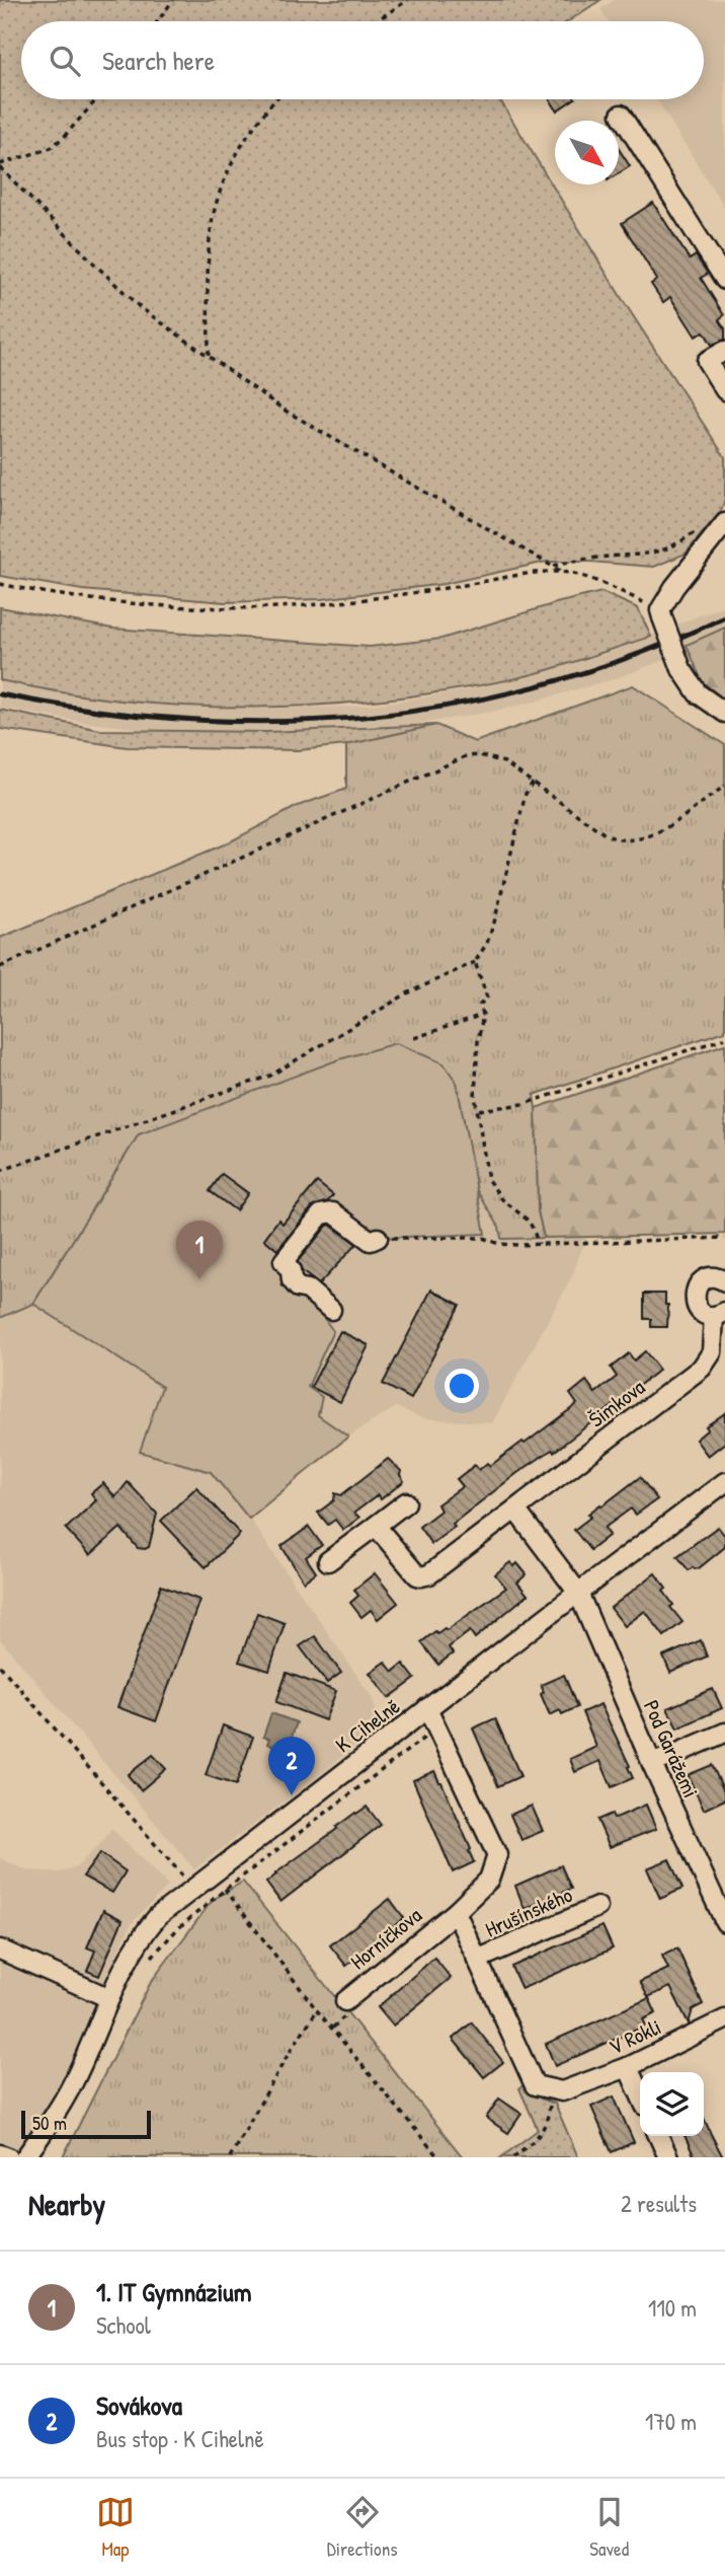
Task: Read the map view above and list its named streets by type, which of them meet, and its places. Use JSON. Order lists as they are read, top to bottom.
{
  "streets": {
    "street": [
      "Šimkova",
      "K Cihelně",
      "Pod Garážemi",
      "Hrušínského",
      "Horníčkova",
      "V Rokli"
    ]
  },
  "crossings": [
    ["K Cihelně", "Pod Garážemi"],
    ["K Cihelně", "Horníčkova"]
  ],
  "scale_bar": "50 m",
  "north": "bottom right",
  "page": {
    "search": "Search here",
    "pins": ["1", "2"],
    "scale": "50 m",
    "heading": ["Nearby", "2 results"],
    "list": [
      {
        "mark": "1",
        "name": "1. IT Gymnázium",
        "note": "School",
        "value": "110 m"
      },
      {
        "mark": "2",
        "name": "Sovákova",
        "note": "Bus stop · K Cihelně",
        "value": "170 m"
      }
    ],
    "nav": ["Map", "Directions", "Saved"]
  }
}
